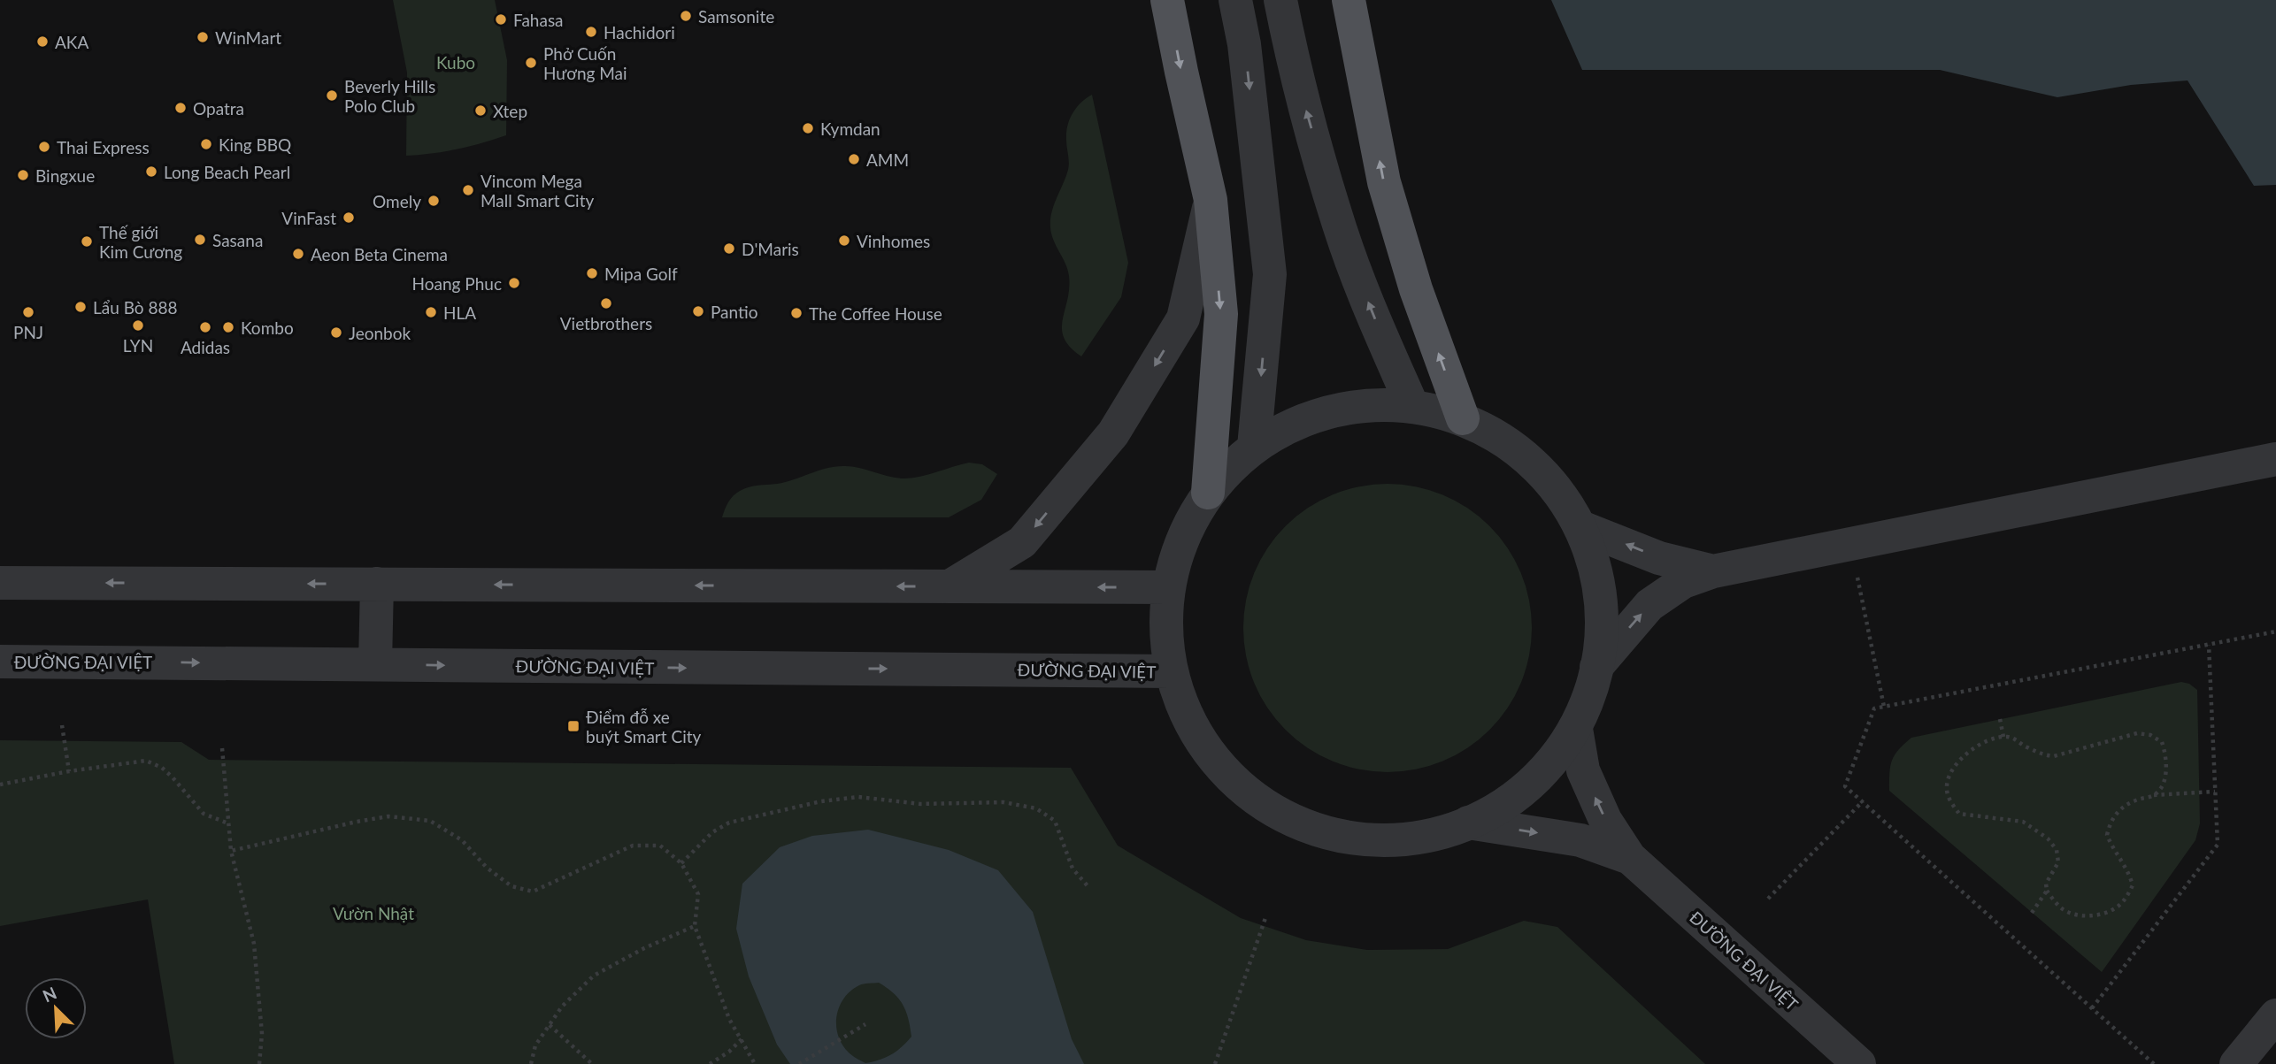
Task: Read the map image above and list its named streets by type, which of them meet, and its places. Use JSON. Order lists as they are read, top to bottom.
{
  "streets": {
    "street": ["ĐƯỜNG ĐẠI VIỆT"]
  },
  "parks": ["Kubo", "Vườn Nhật"],
  "places": {
    "other": [
      "Samsonite",
      "Fahasa",
      "Hachidori",
      "WinMart",
      "AKA",
      "Phở Cuốn Hương Mai",
      "Beverly Hills Polo Club",
      "Opatra",
      "Xtep",
      "Kymdan",
      "King BBQ",
      "Thai Express",
      "AMM",
      "Long Beach Pearl",
      "Bingxue",
      "Vincom Mega Mall Smart City",
      "Omely",
      "VinFast",
      "Sasana",
      "Vinhomes",
      "Thế giới Kim Cương",
      "D'Maris",
      "Aeon Beta Cinema",
      "Mipa Golf",
      "Hoang Phuc",
      "Vietbrothers",
      "Lẩu Bò 888",
      "Pantio",
      "PNJ",
      "HLA",
      "The Coffee House",
      "LYN",
      "Adidas",
      "Kombo",
      "Jeonbok"
    ],
    "transit": ["Điểm đỗ xe buýt Smart City"]
  },
  "north": "top left"
}
